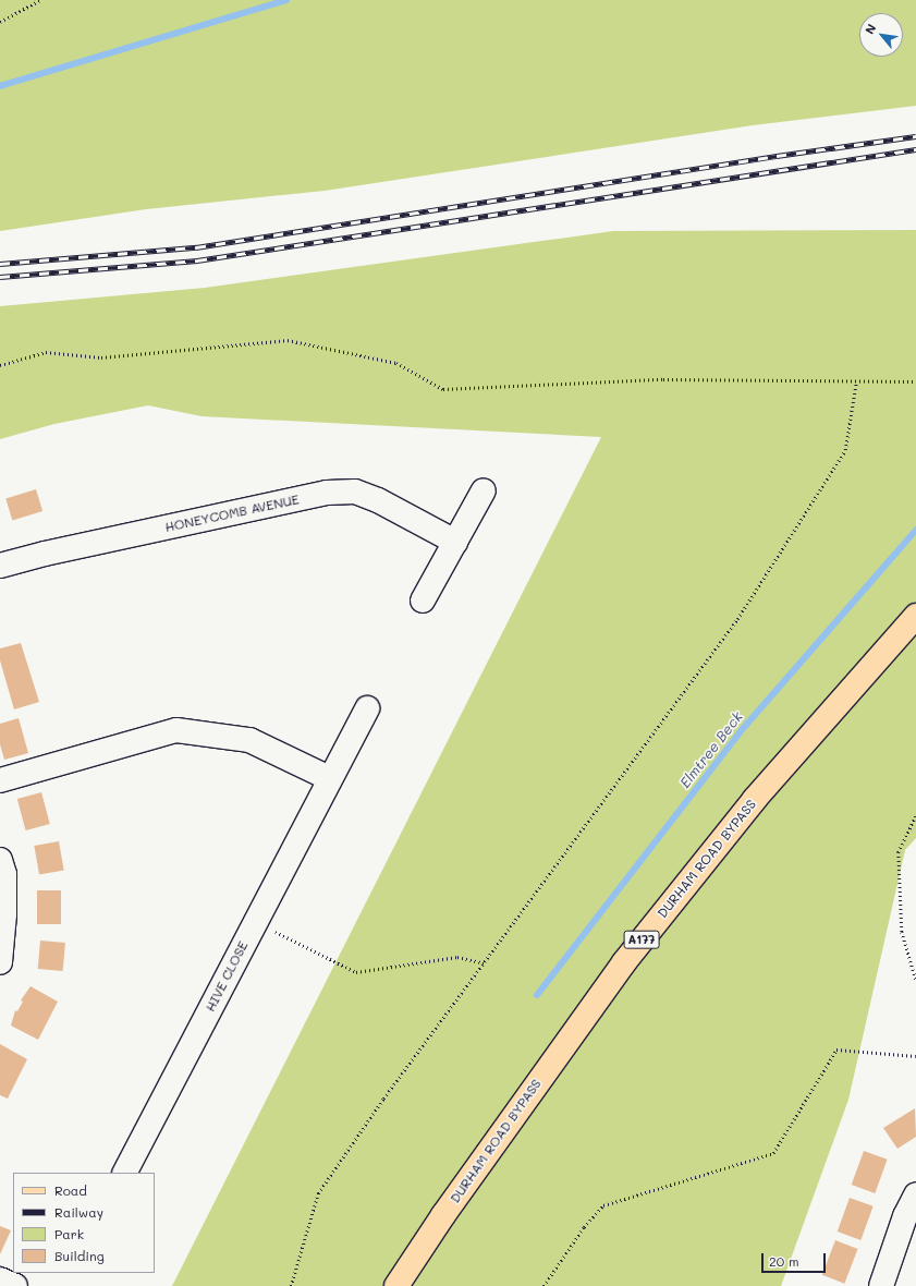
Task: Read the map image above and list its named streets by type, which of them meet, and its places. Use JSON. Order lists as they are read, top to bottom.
{
  "streets": {
    "main road": ["DURHAM ROAD BYPASS", "A177"],
    "street": ["HONEYCOMB AVENUE", "HIVE CLOSE"]
  },
  "water": ["Elmtree Beck"],
  "legend": [
    "Road",
    "Railway",
    "Park",
    "Building"
  ],
  "scale_bar": "20 m",
  "north": "top left"
}
